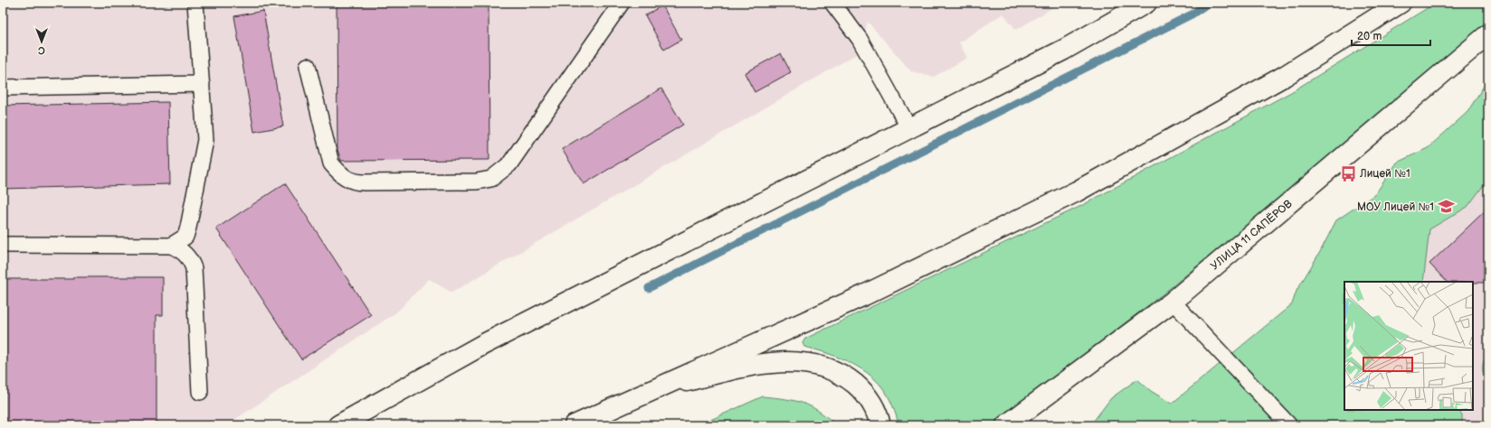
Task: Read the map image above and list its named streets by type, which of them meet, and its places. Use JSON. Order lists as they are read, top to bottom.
{
  "streets": {
    "street": ["УЛИЦА 11 САПЁРОВ"]
  },
  "places": {
    "bus stop": ["Лицей №1"],
    "school or university": ["МОУ Лицей №1"]
  },
  "scale_bar": "20 m",
  "north": "bottom"
}
